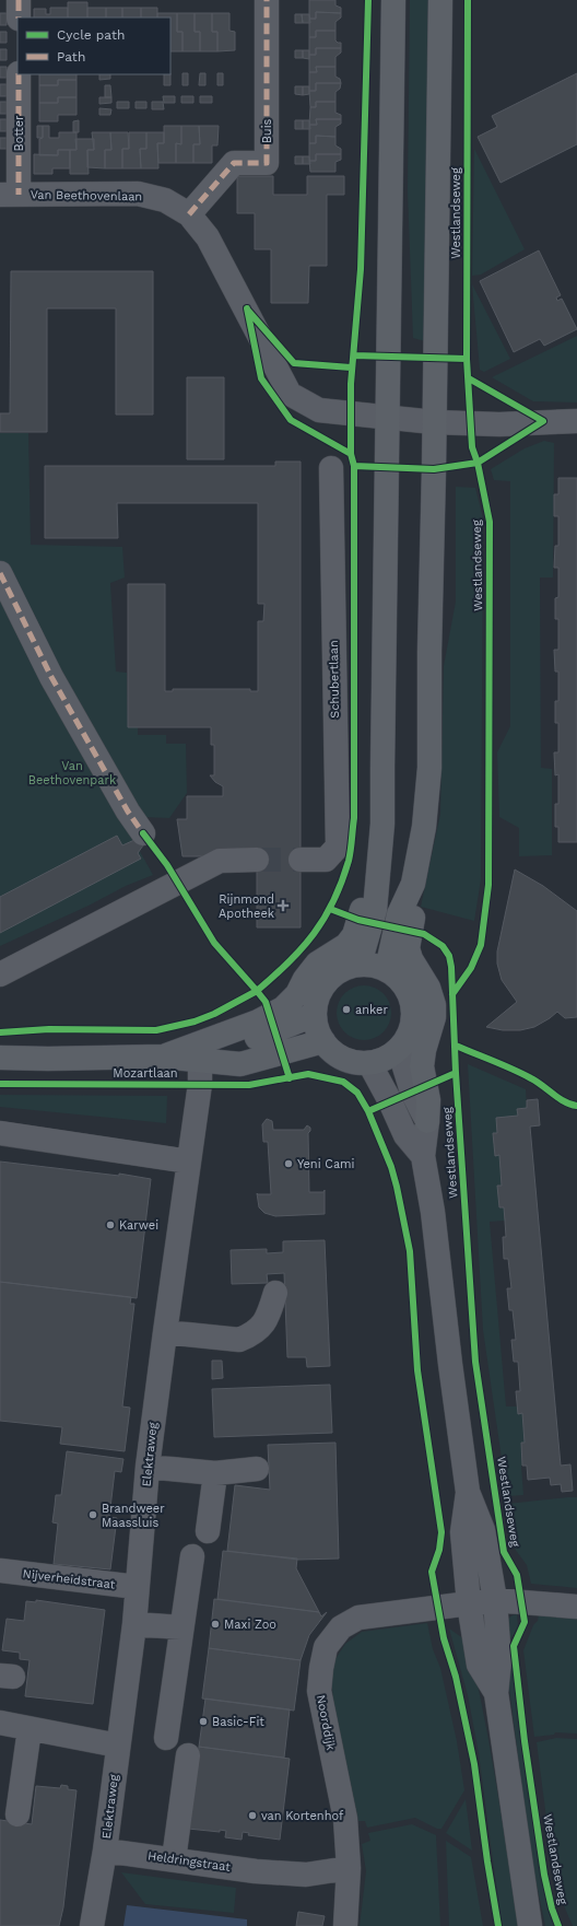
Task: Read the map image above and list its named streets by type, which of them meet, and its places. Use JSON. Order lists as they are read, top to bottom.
{
  "streets": {
    "main road": ["Westlandseweg", "Mozartlaan"],
    "street": [
      "Buis",
      "Botter",
      "Van Beethovenlaan",
      "Schubertlaan",
      "Elektraweg",
      "Nijverheidstraat",
      "Noorddijk",
      "Heldringstraat"
    ]
  },
  "crossings": [
    ["Buis", "Van Beethovenlaan"],
    ["Botter", "Van Beethovenlaan"],
    ["Van Beethovenlaan", "Westlandseweg"],
    ["Westlandseweg", "Mozartlaan"],
    ["Westlandseweg", "Noorddijk"],
    ["Mozartlaan", "Elektraweg"],
    ["Elektraweg", "Nijverheidstraat"],
    ["Elektraweg", "Heldringstraat"],
    ["Noorddijk", "Heldringstraat"]
  ],
  "parks": ["Van Beethovenpark"],
  "places": {
    "health": ["Rijnmond Apotheek"],
    "other": [
      "anker",
      "Yeni Cami",
      "Karwei",
      "Brandweer Maassluis",
      "Maxi Zoo",
      "Basic-Fit",
      "van Kortenhof"
    ]
  },
  "legend": ["Cycle path", "Path"]
}
